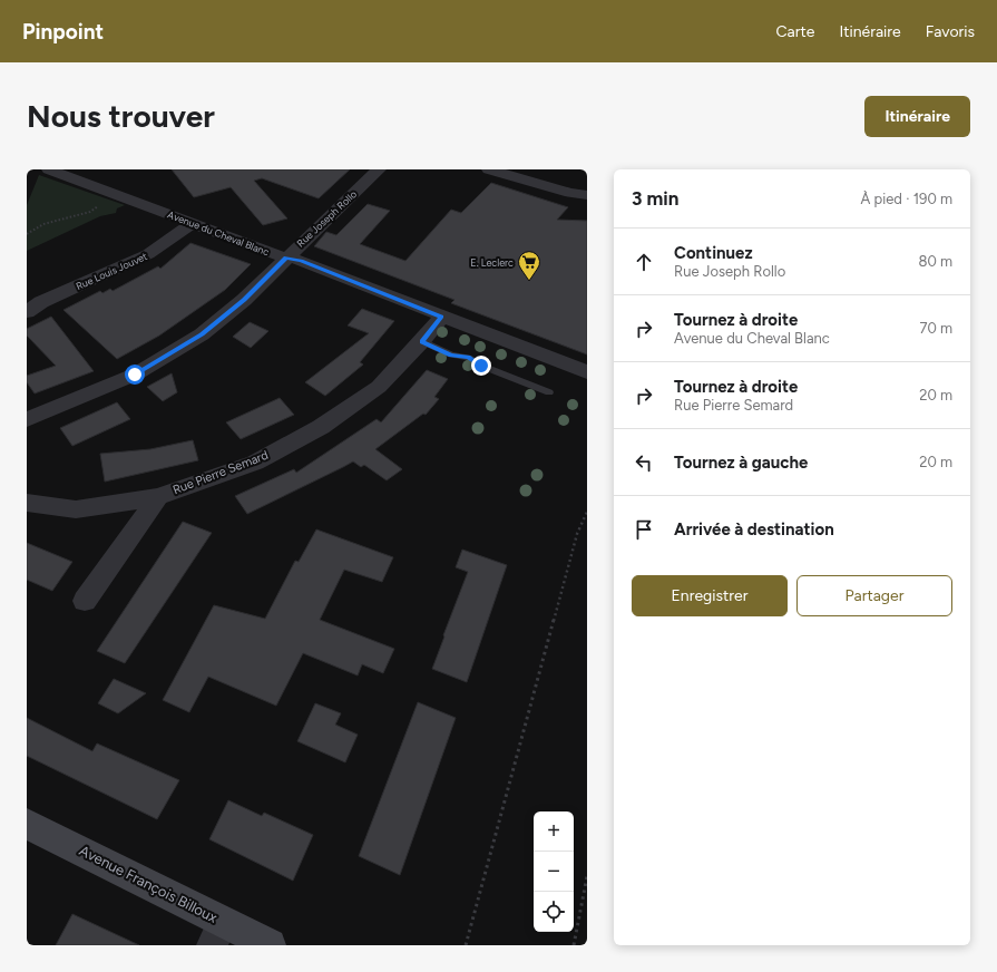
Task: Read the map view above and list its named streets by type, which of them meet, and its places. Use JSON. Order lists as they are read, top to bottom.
{
  "streets": {
    "main road": ["Avenue François Billoux"],
    "street": [
      "Rue Joseph Rollo",
      "Avenue du Cheval Blanc",
      "Rue Louis Jouvet",
      "Rue Pierre Semard"
    ]
  },
  "crossings": [
    ["Rue Joseph Rollo", "Avenue du Cheval Blanc"],
    ["Avenue du Cheval Blanc", "Rue Louis Jouvet"],
    ["Avenue du Cheval Blanc", "Rue Pierre Semard"]
  ],
  "places": {
    "supermarket": ["E. Leclerc"]
  },
  "page": {
    "header": "Pinpoint",
    "nav": ["Carte", "Itinéraire", "Favoris"],
    "buttons": [
      "Itinéraire",
      ["Enregistrer", "Partager"]
    ],
    "title": "Nous trouver",
    "heading": ["3 min", "À pied · 190 m"],
    "list": [
      ["Continuez", "Rue Joseph Rollo", "80 m"],
      ["Tournez à droite", "Avenue du Cheval Blanc", "70 m"],
      ["Tournez à droite", "Rue Pierre Semard", "20 m"],
      ["Tournez à gauche", "20 m"],
      "Arrivée à destination"
    ],
    "map_buttons": ["+", "−"]
  }
}
